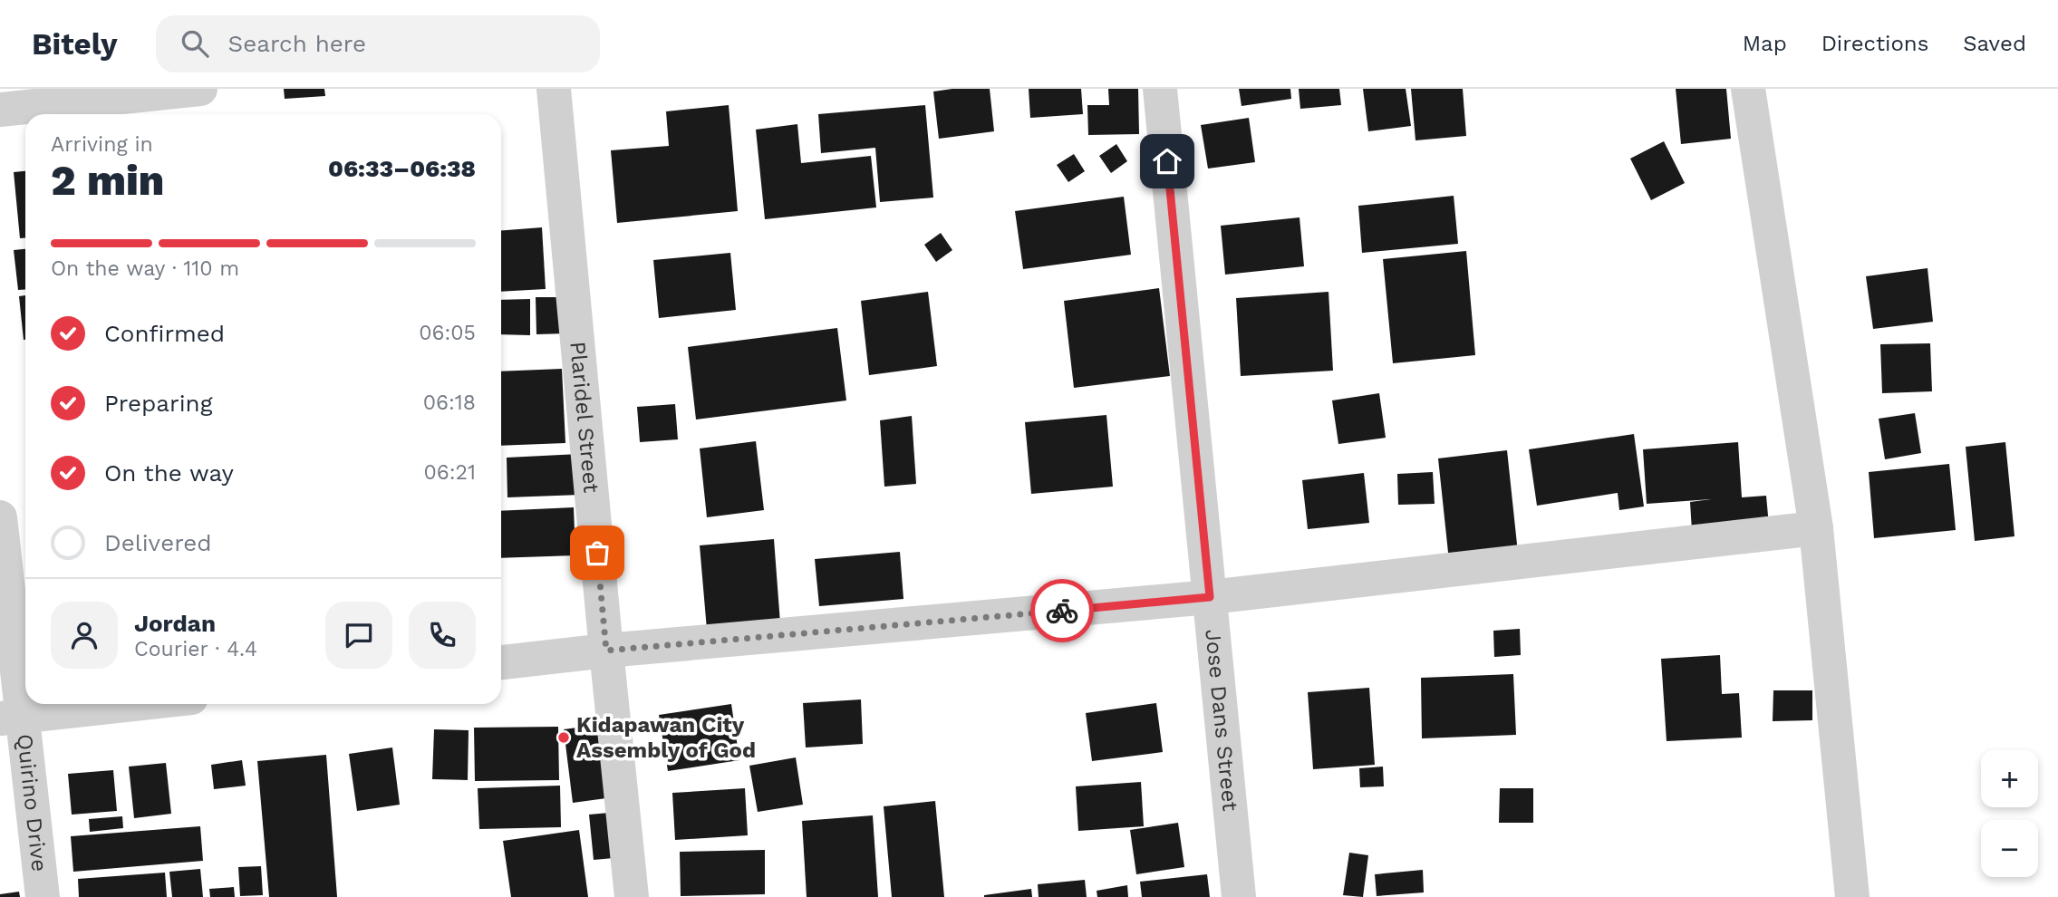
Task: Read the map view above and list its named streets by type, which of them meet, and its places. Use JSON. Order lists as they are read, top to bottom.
{
  "streets": {
    "street": ["Plaridel Street", "Jose Dans Street", "Quirino Drive"]
  },
  "places": ["Kidapawan City Assembly of God"],
  "page": {
    "header": "Bitely",
    "search": "Search here",
    "nav": ["Map", "Directions", "Saved"],
    "heading": ["2 min", "Arriving in", "06:33–06:38"],
    "panel": ["Jordan", "Courier · 4.4"],
    "bar": "On the way · 110 m",
    "list": [
      ["Confirmed", "06:05"],
      ["Preparing", "06:18"],
      ["On the way", "06:21"],
      "Delivered"
    ],
    "map_buttons": ["+", "−"]
  }
}
